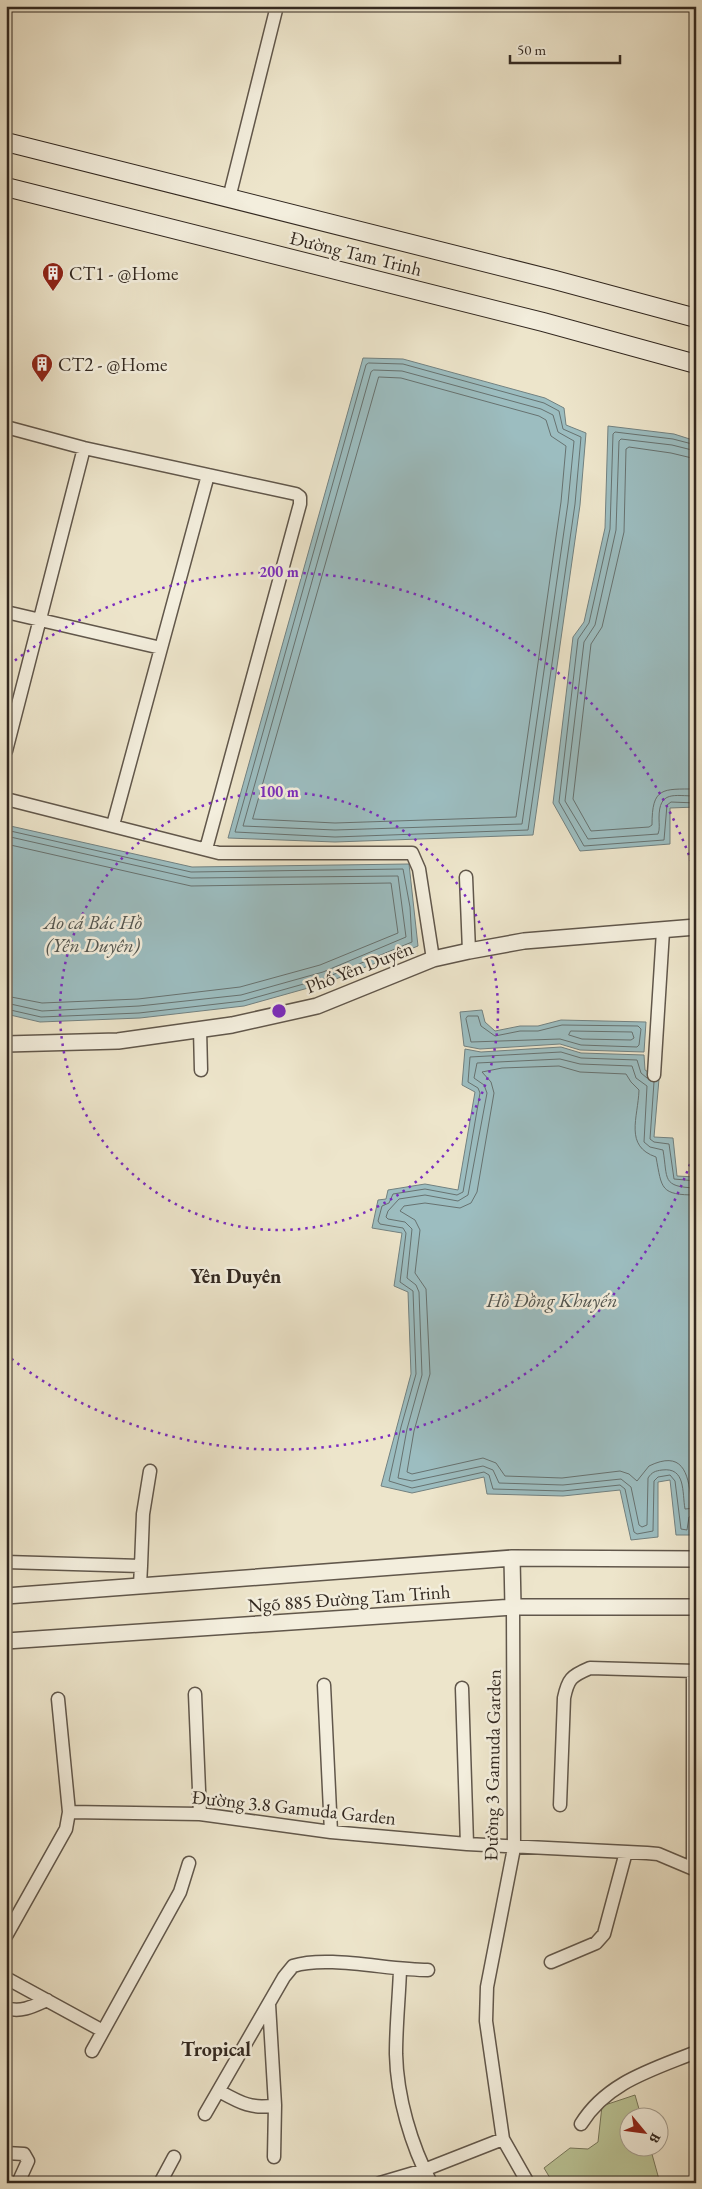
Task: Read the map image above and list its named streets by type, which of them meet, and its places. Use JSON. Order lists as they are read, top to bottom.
{
  "streets": {
    "main road": ["Đường Tam Trinh"],
    "street": [
      "Phố Yên Duyên",
      "Ngõ 885 Đường Tam Trinh",
      "Đường 3 Gamuda Garden",
      "Đường 3.8 Gamuda Garden"
    ]
  },
  "crossings": [
    ["Ngõ 885 Đường Tam Trinh", "Đường 3 Gamuda Garden"],
    ["Đường 3 Gamuda Garden", "Đường 3.8 Gamuda Garden"]
  ],
  "districts": ["Yên Duyên", "Tropical"],
  "water": ["Ao cá Bác Hồ (Yên Duyên)", "Hồ Đồng Khuyến"],
  "places": {
    "building": ["CT1 - @Home", "CT2 - @Home"]
  },
  "scale_bar": "50 m",
  "north": "bottom right",
  "rings": ["200 m", "100 m"]
}
